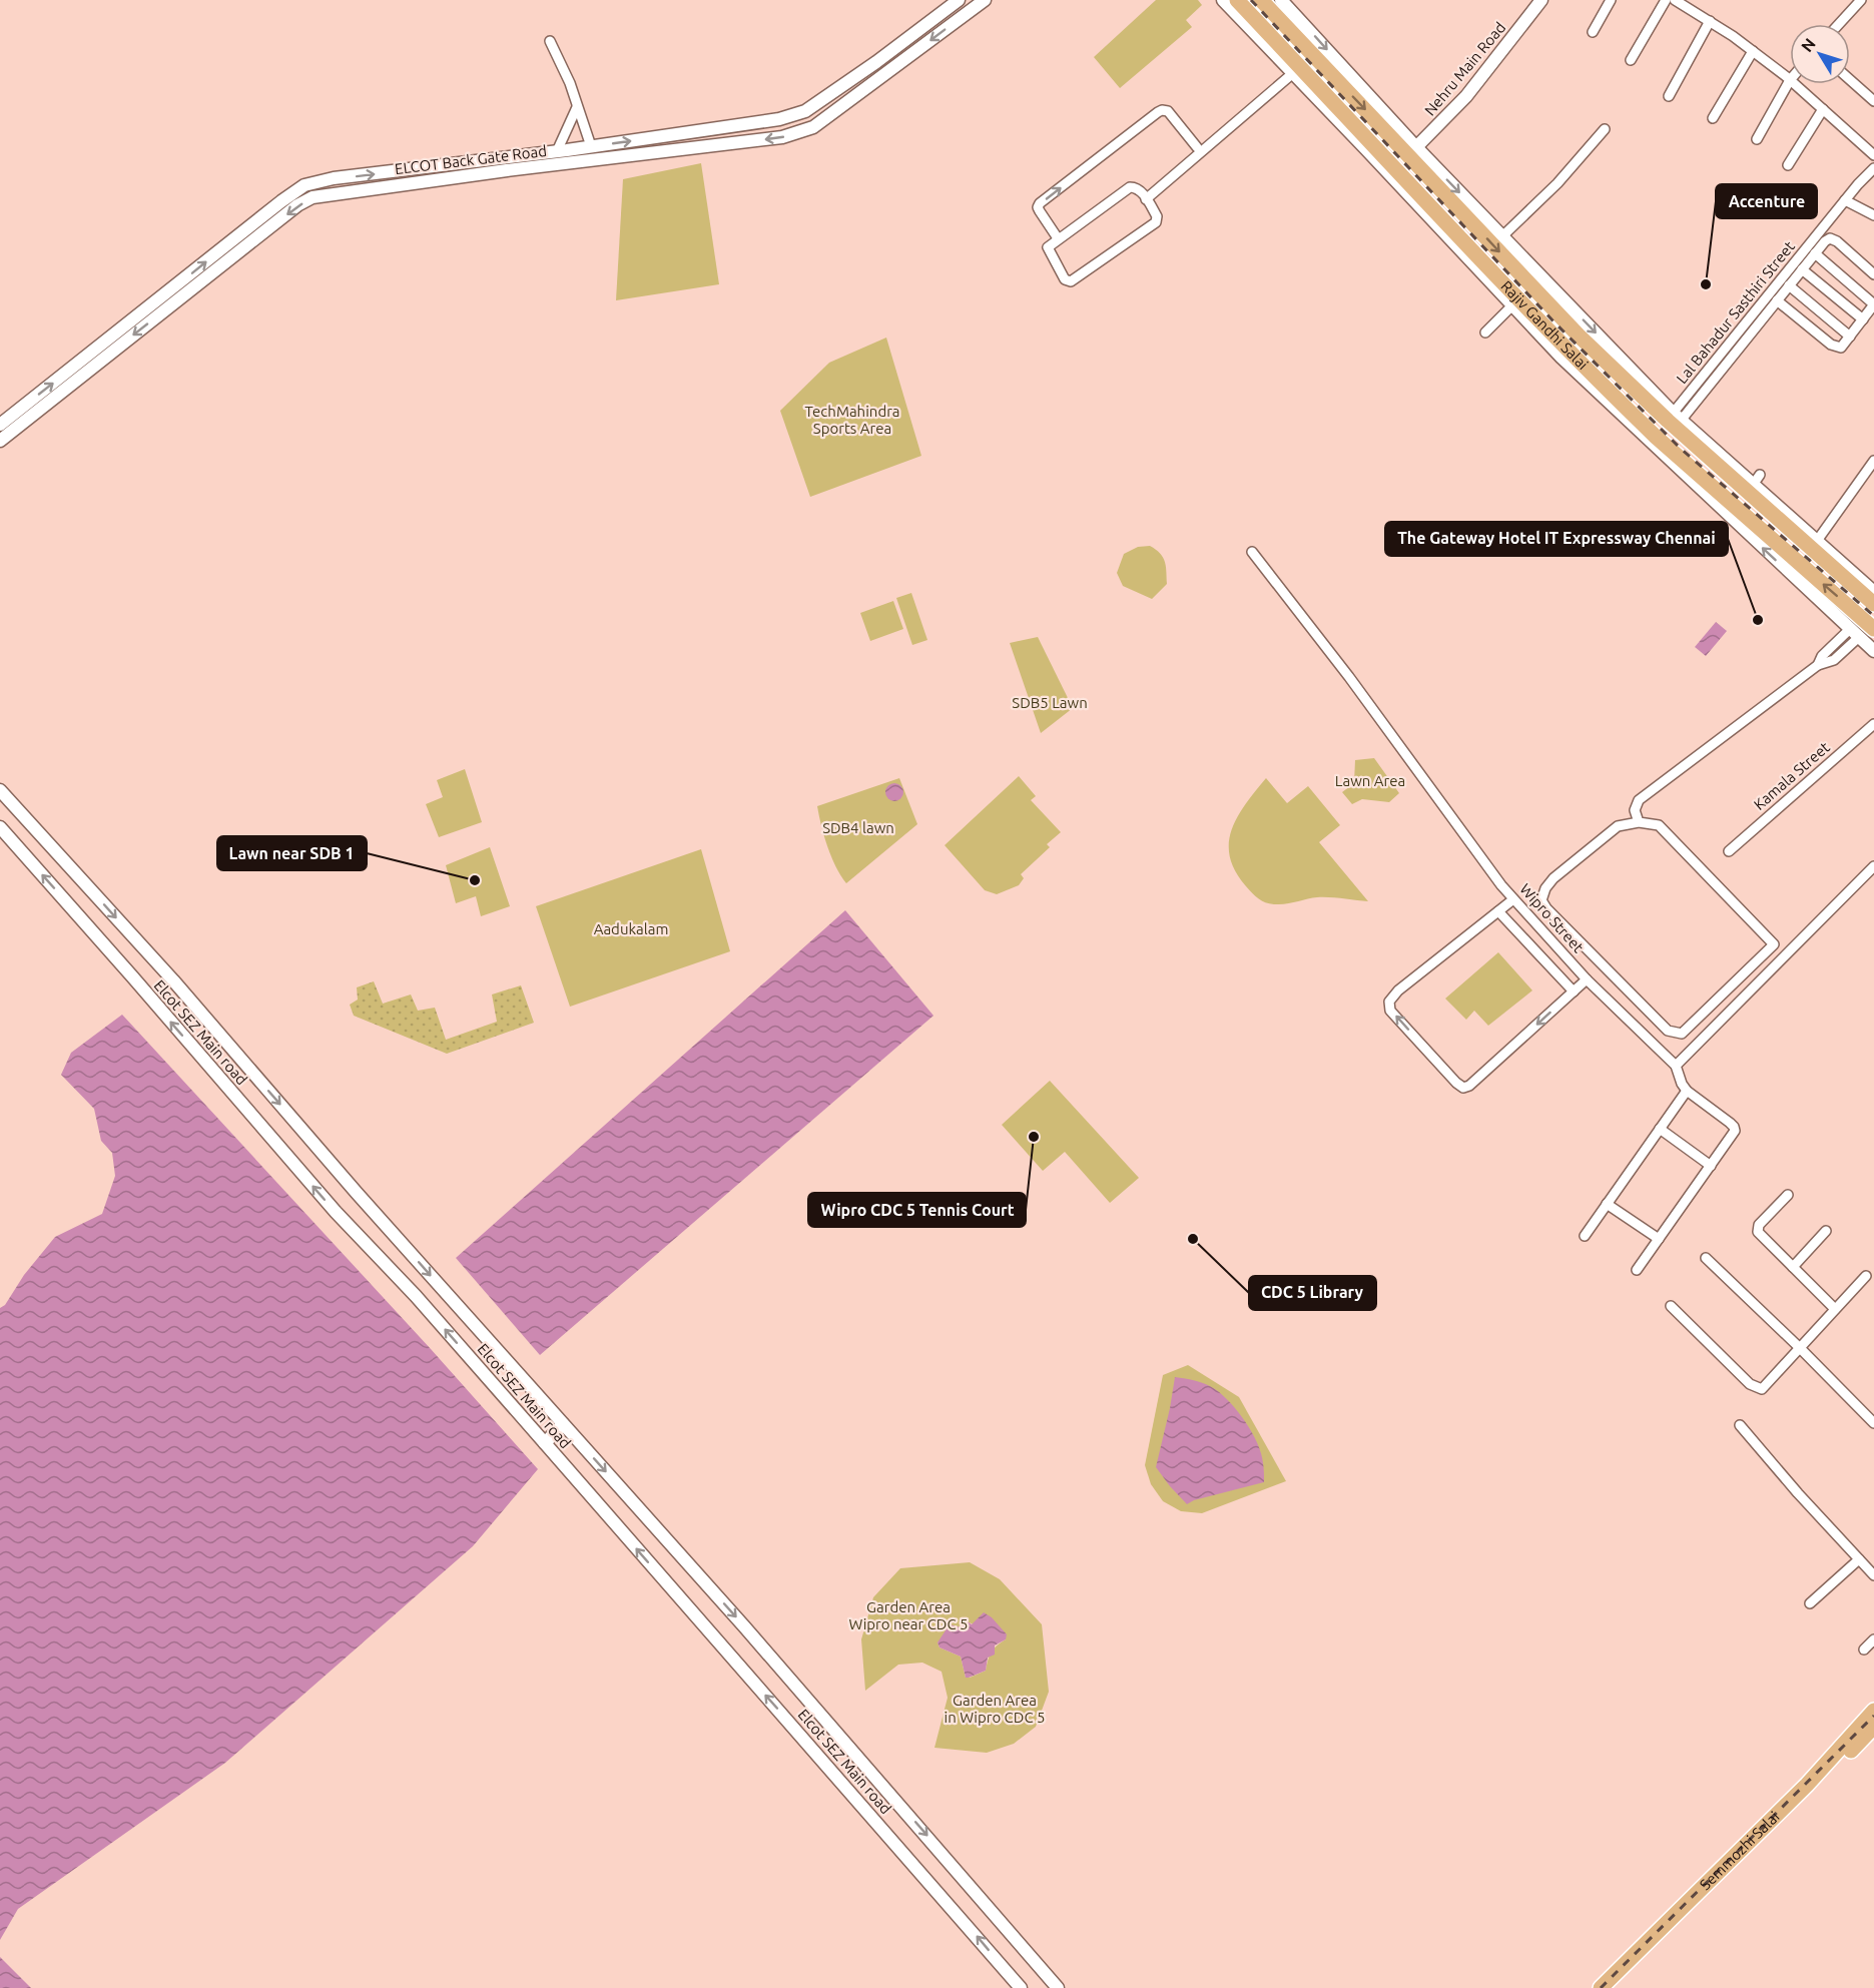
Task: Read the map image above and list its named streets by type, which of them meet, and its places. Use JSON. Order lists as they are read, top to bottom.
{
  "streets": {
    "main road": ["Rajiv Gandhi Salai", "Semmozhi Salai"],
    "street": [
      "Nehru Main Road",
      "ELCOT Back Gate Road",
      "Lal Bahadur Sasthiri Street",
      "Kamala Street",
      "Wipro Street",
      "Elcot SEZ Main road"
    ]
  },
  "crossings": [
    ["Nehru Main Road", "Rajiv Gandhi Salai"],
    ["Lal Bahadur Sasthiri Street", "Rajiv Gandhi Salai"]
  ],
  "parks": [
    "TechMahindra Sports Area",
    "SDB5 Lawn",
    "Lawn Area",
    "SDB4 lawn",
    "Aadukalam",
    "Garden Area Wipro near CDC 5",
    "Garden Area in Wipro CDC 5"
  ],
  "places": [
    "Accenture",
    "The Gateway Hotel IT Expressway Chennai",
    "Lawn near SDB 1",
    "Wipro CDC 5 Tennis Court",
    "CDC 5 Library"
  ],
  "north": "top left"
}
